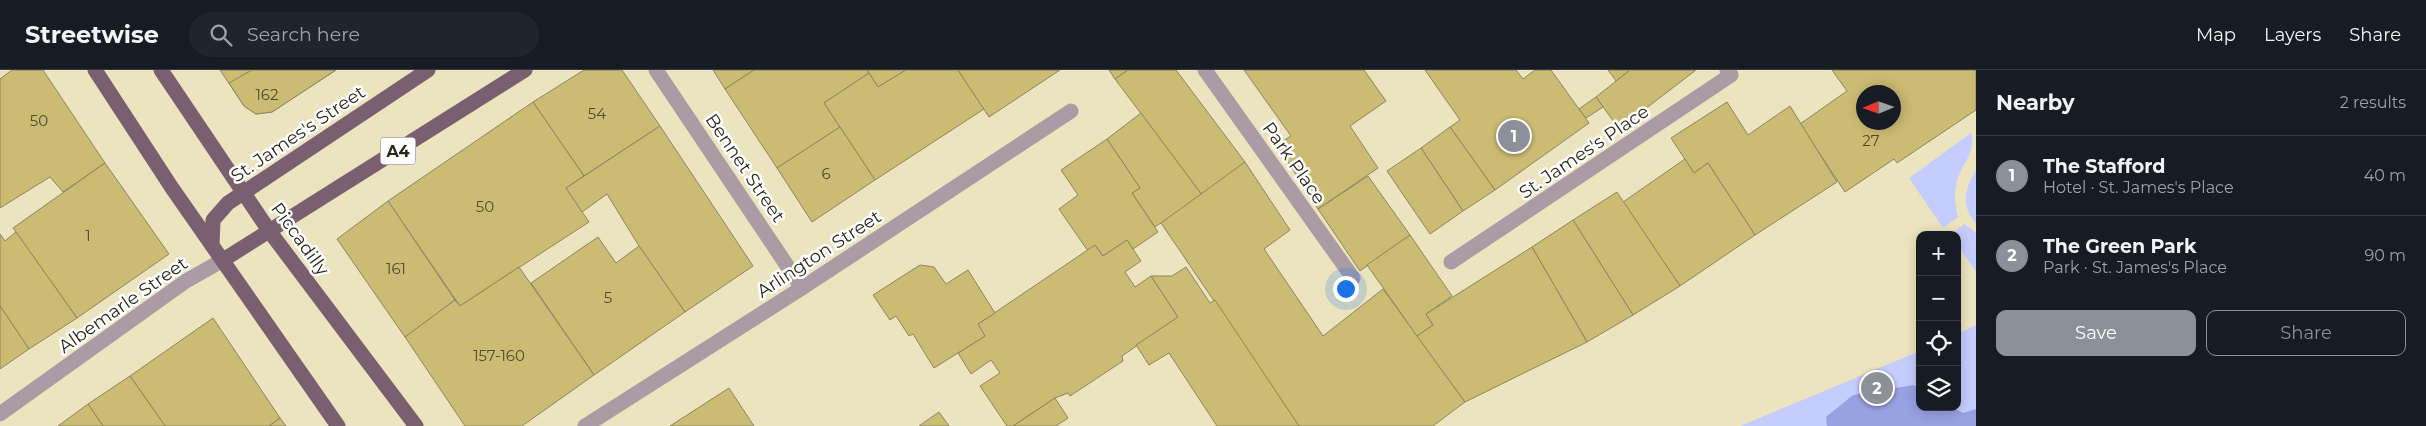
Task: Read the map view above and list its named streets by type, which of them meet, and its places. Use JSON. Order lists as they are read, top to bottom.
{
  "streets": {
    "main road": [
      "St. James's Street",
      "A4",
      "Piccadilly",
      "Albemarle Street"
    ],
    "street": [
      "St. James's Place",
      "Park Place",
      "Bennet Street",
      "Arlington Street"
    ]
  },
  "crossings": [
    ["St. James's Street", "Piccadilly"],
    ["A4", "Piccadilly"],
    ["A4", "Albemarle Street"],
    ["Bennet Street", "Arlington Street"],
    ["Piccadilly", "Albemarle Street"]
  ],
  "house_numbers": [
    "162",
    "54",
    "50",
    "27",
    "6",
    "50",
    "1",
    "161",
    "5",
    "157-160"
  ],
  "north": "left",
  "page": {
    "header": "Streetwise",
    "search": "Search here",
    "nav": ["Map", "Layers", "Share"],
    "heading": ["Nearby", "2 results"],
    "pins": ["1", "2"],
    "list": [
      {
        "mark": "1",
        "name": "The Stafford",
        "note": "Hotel · St. James's Place",
        "value": "40 m"
      },
      {
        "mark": "2",
        "name": "The Green Park",
        "note": "Park · St. James's Place",
        "value": "90 m"
      }
    ],
    "map_buttons": ["+", "−"],
    "buttons": ["Save", "Share"]
  }
}
